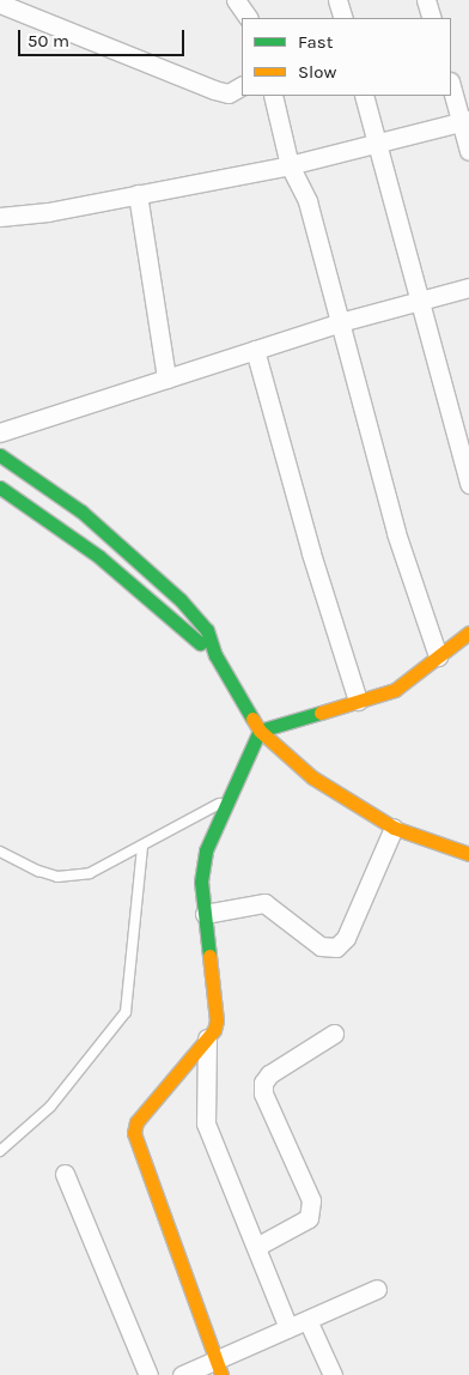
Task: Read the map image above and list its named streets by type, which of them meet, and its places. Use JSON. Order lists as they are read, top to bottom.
{
  "legend": ["Fast", "Slow"],
  "scale_bar": "50 m"
}
